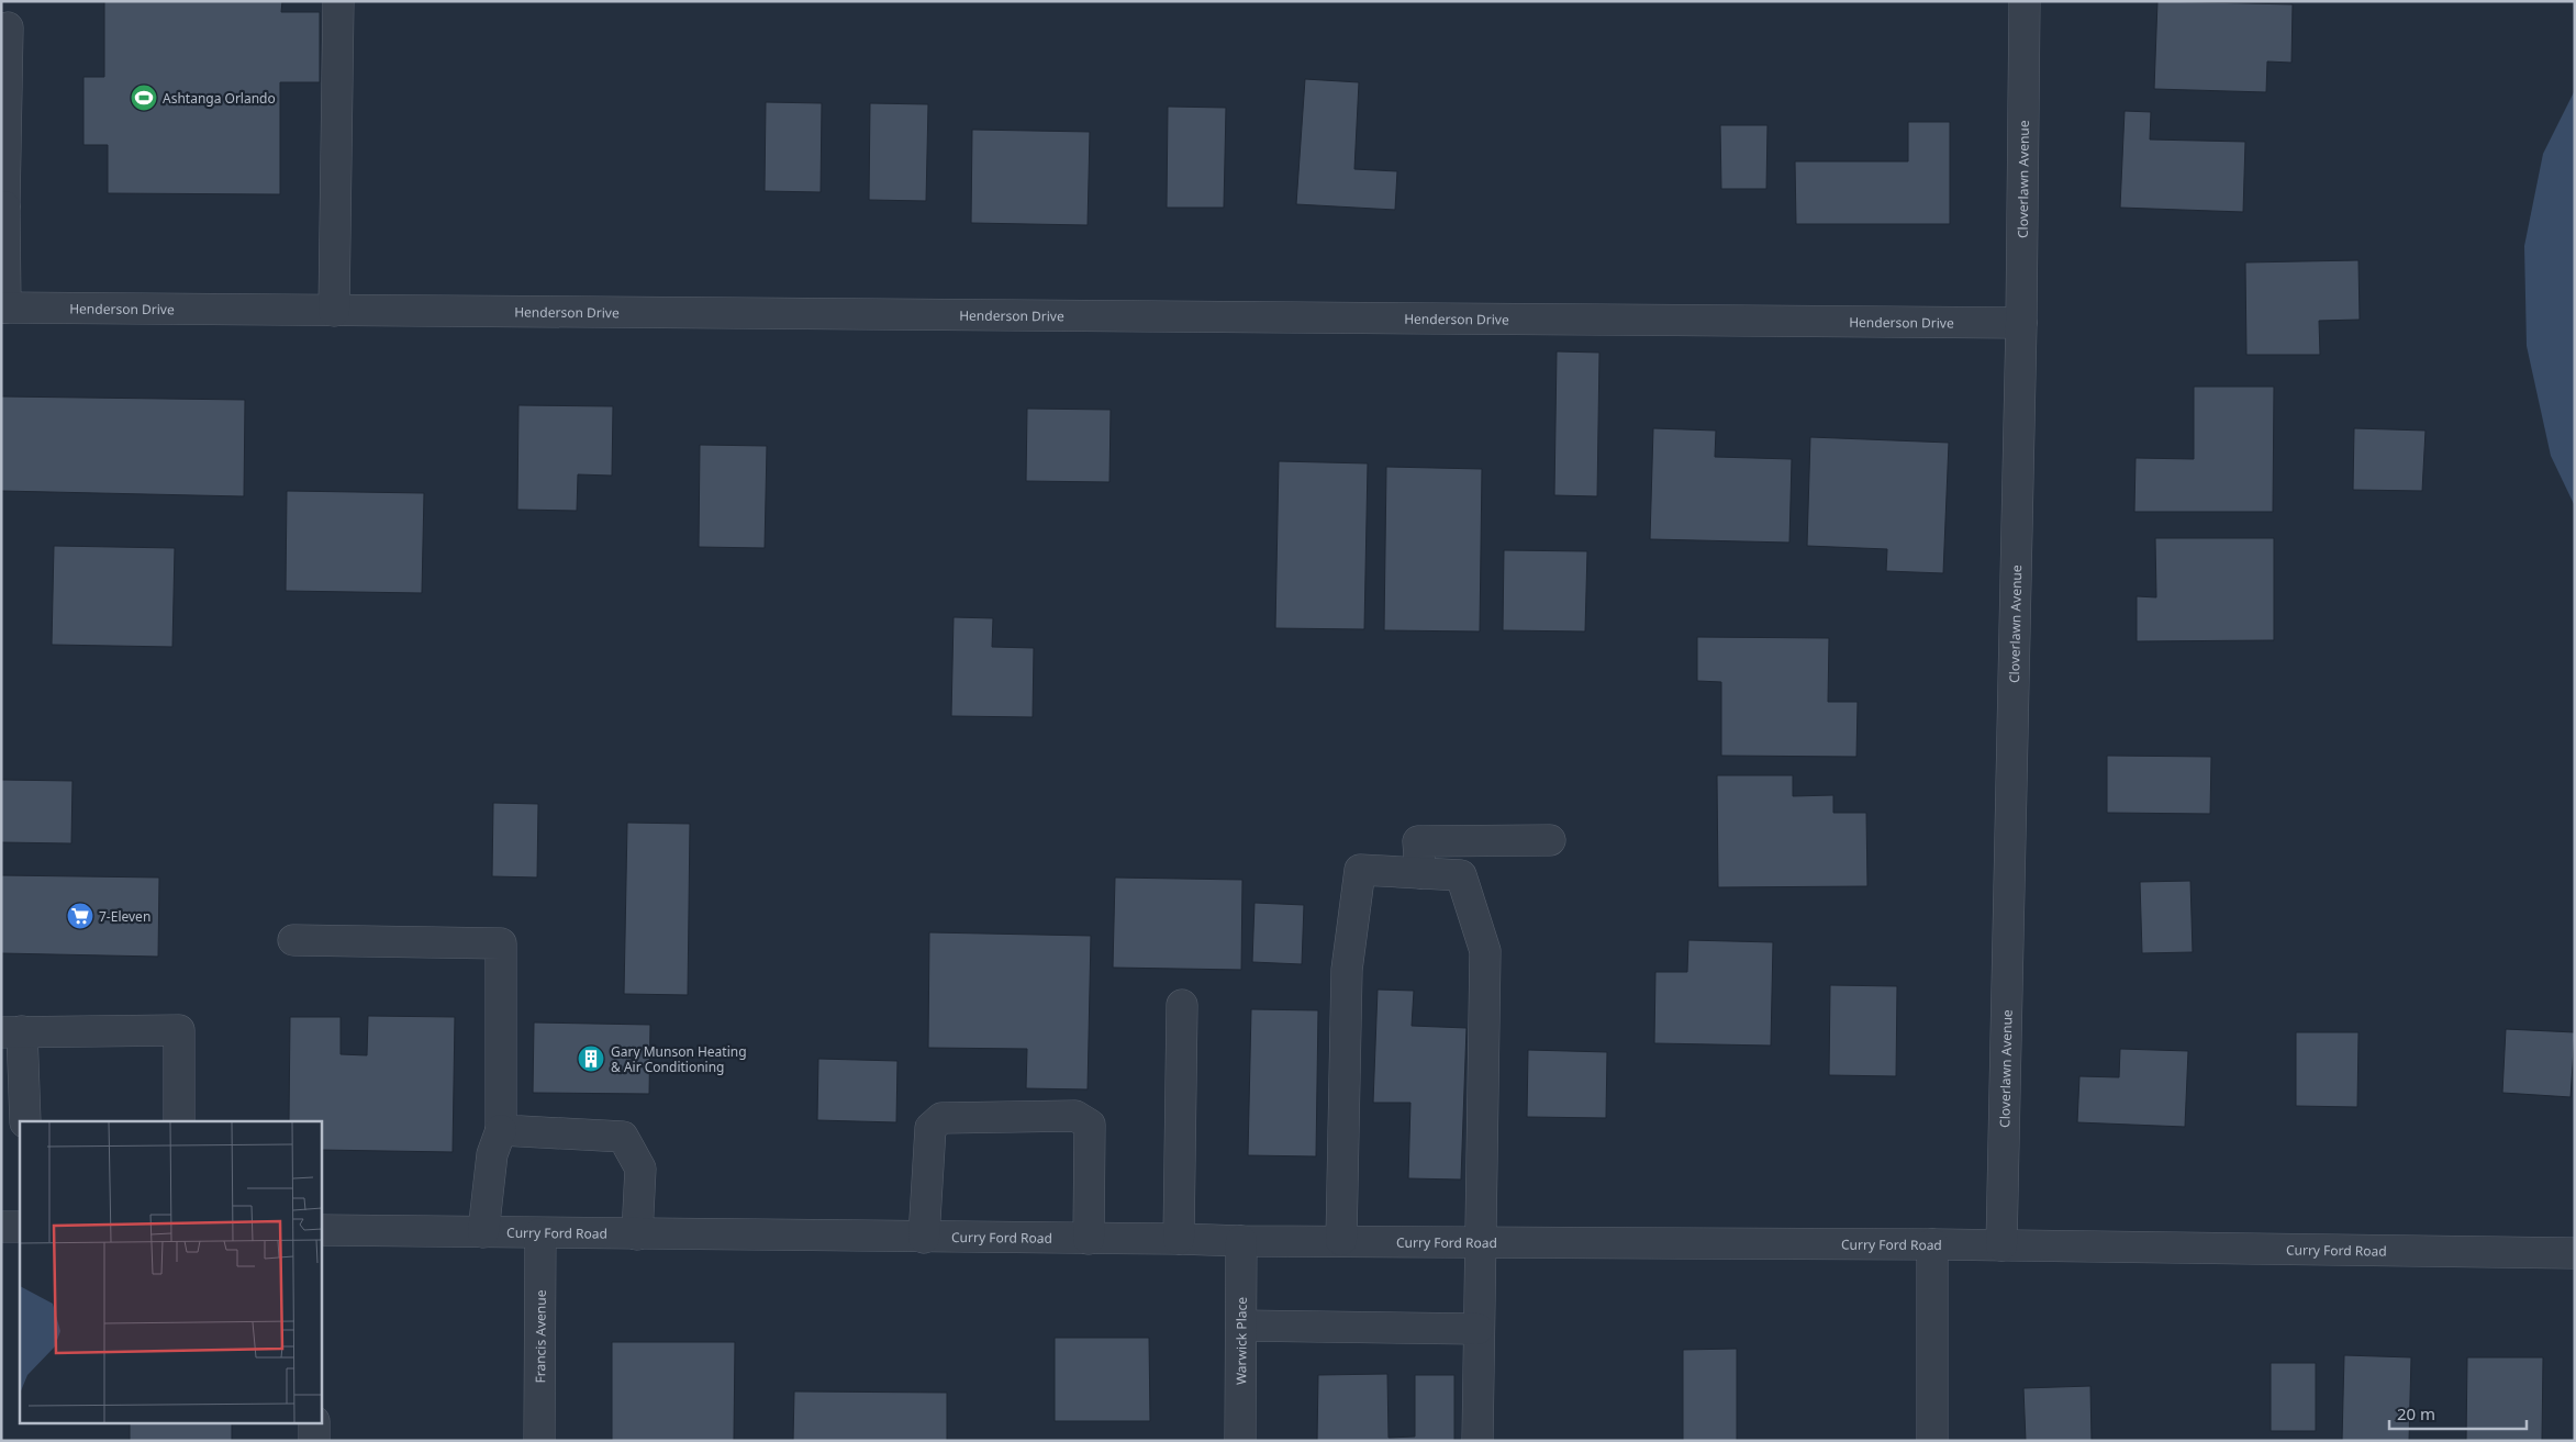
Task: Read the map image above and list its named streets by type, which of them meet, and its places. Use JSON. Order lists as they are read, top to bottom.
{
  "streets": {
    "street": [
      "Cloverlawn Avenue",
      "Henderson Drive",
      "Curry Ford Road",
      "Francis Avenue",
      "Warwick Place"
    ]
  },
  "crossings": [
    ["Cloverlawn Avenue", "Henderson Drive"],
    ["Cloverlawn Avenue", "Curry Ford Road"],
    ["Curry Ford Road", "Francis Avenue"],
    ["Curry Ford Road", "Warwick Place"]
  ],
  "places": {
    "sports": ["Ashtanga Orlando"],
    "supermarket": ["7-Eleven"],
    "building": ["Gary Munson Heating & Air Conditioning"]
  },
  "scale_bar": "20 m"
}
